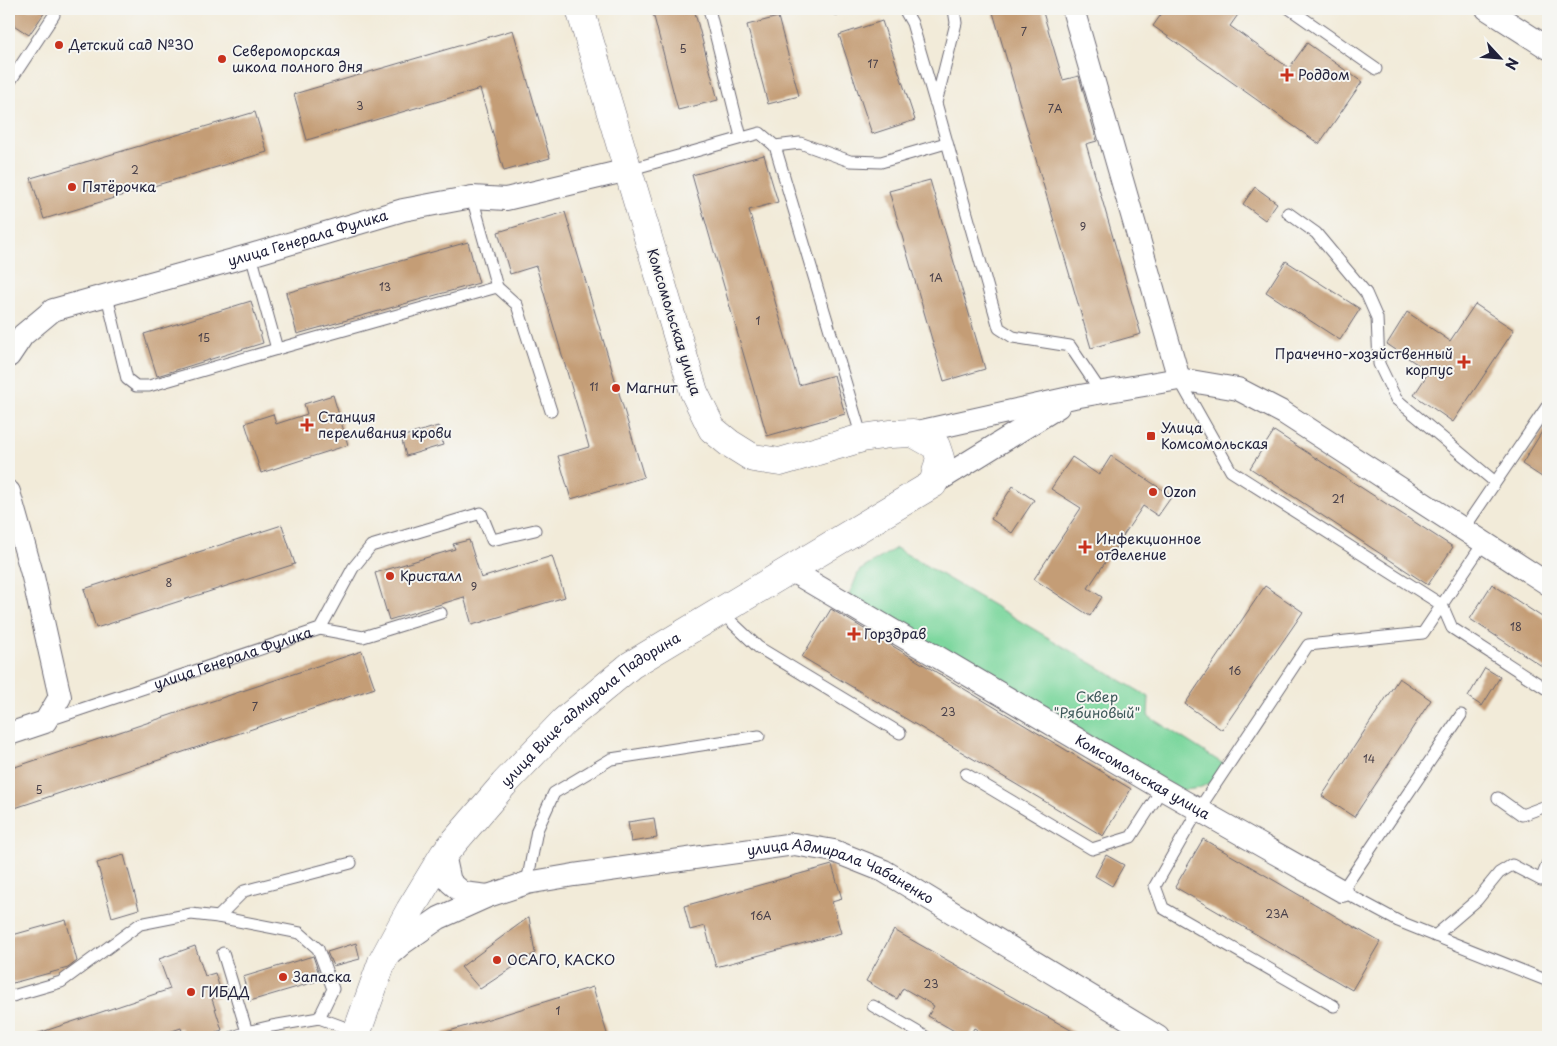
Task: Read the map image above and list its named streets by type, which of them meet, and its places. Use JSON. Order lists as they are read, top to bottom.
{
  "streets": {
    "street": [
      "улица Генерала Фулика",
      "Комсомольская улица",
      "улица Вице-адмирала Падорина",
      "улица Адмирала Чабаненко"
    ]
  },
  "crossings": [
    ["улица Генерала Фулика", "Комсомольская улица"],
    ["Комсомольская улица", "улица Вице-адмирала Падорина"],
    ["улица Вице-адмирала Падорина", "улица Адмирала Чабаненко"]
  ],
  "parks": ["Сквер \"Рябиновый\""],
  "places": {
    "other": [
      "Детский сад №30",
      "Североморская школа полного дня",
      "Пятёрочка",
      "Магнит",
      "Ozon",
      "Кристалл",
      "ОСАГО, КАСКО",
      "Запаска",
      "ГИБДД"
    ],
    "health": [
      "Роддом",
      "Прачечно-хозяйственный корпус",
      "Станция переливания крови",
      "Инфекционное отделение",
      "Горздрав"
    ],
    "transit": ["Улица Комсомольская"]
  },
  "house_numbers": [
    "7",
    "5",
    "17",
    "3",
    "7А",
    "2",
    "9",
    "1А",
    "13",
    "1",
    "15",
    "11",
    "21",
    "8",
    "9",
    "18",
    "16",
    "7",
    "23",
    "14",
    "5",
    "23А",
    "16А",
    "23",
    "1"
  ],
  "north": "bottom right"
}
